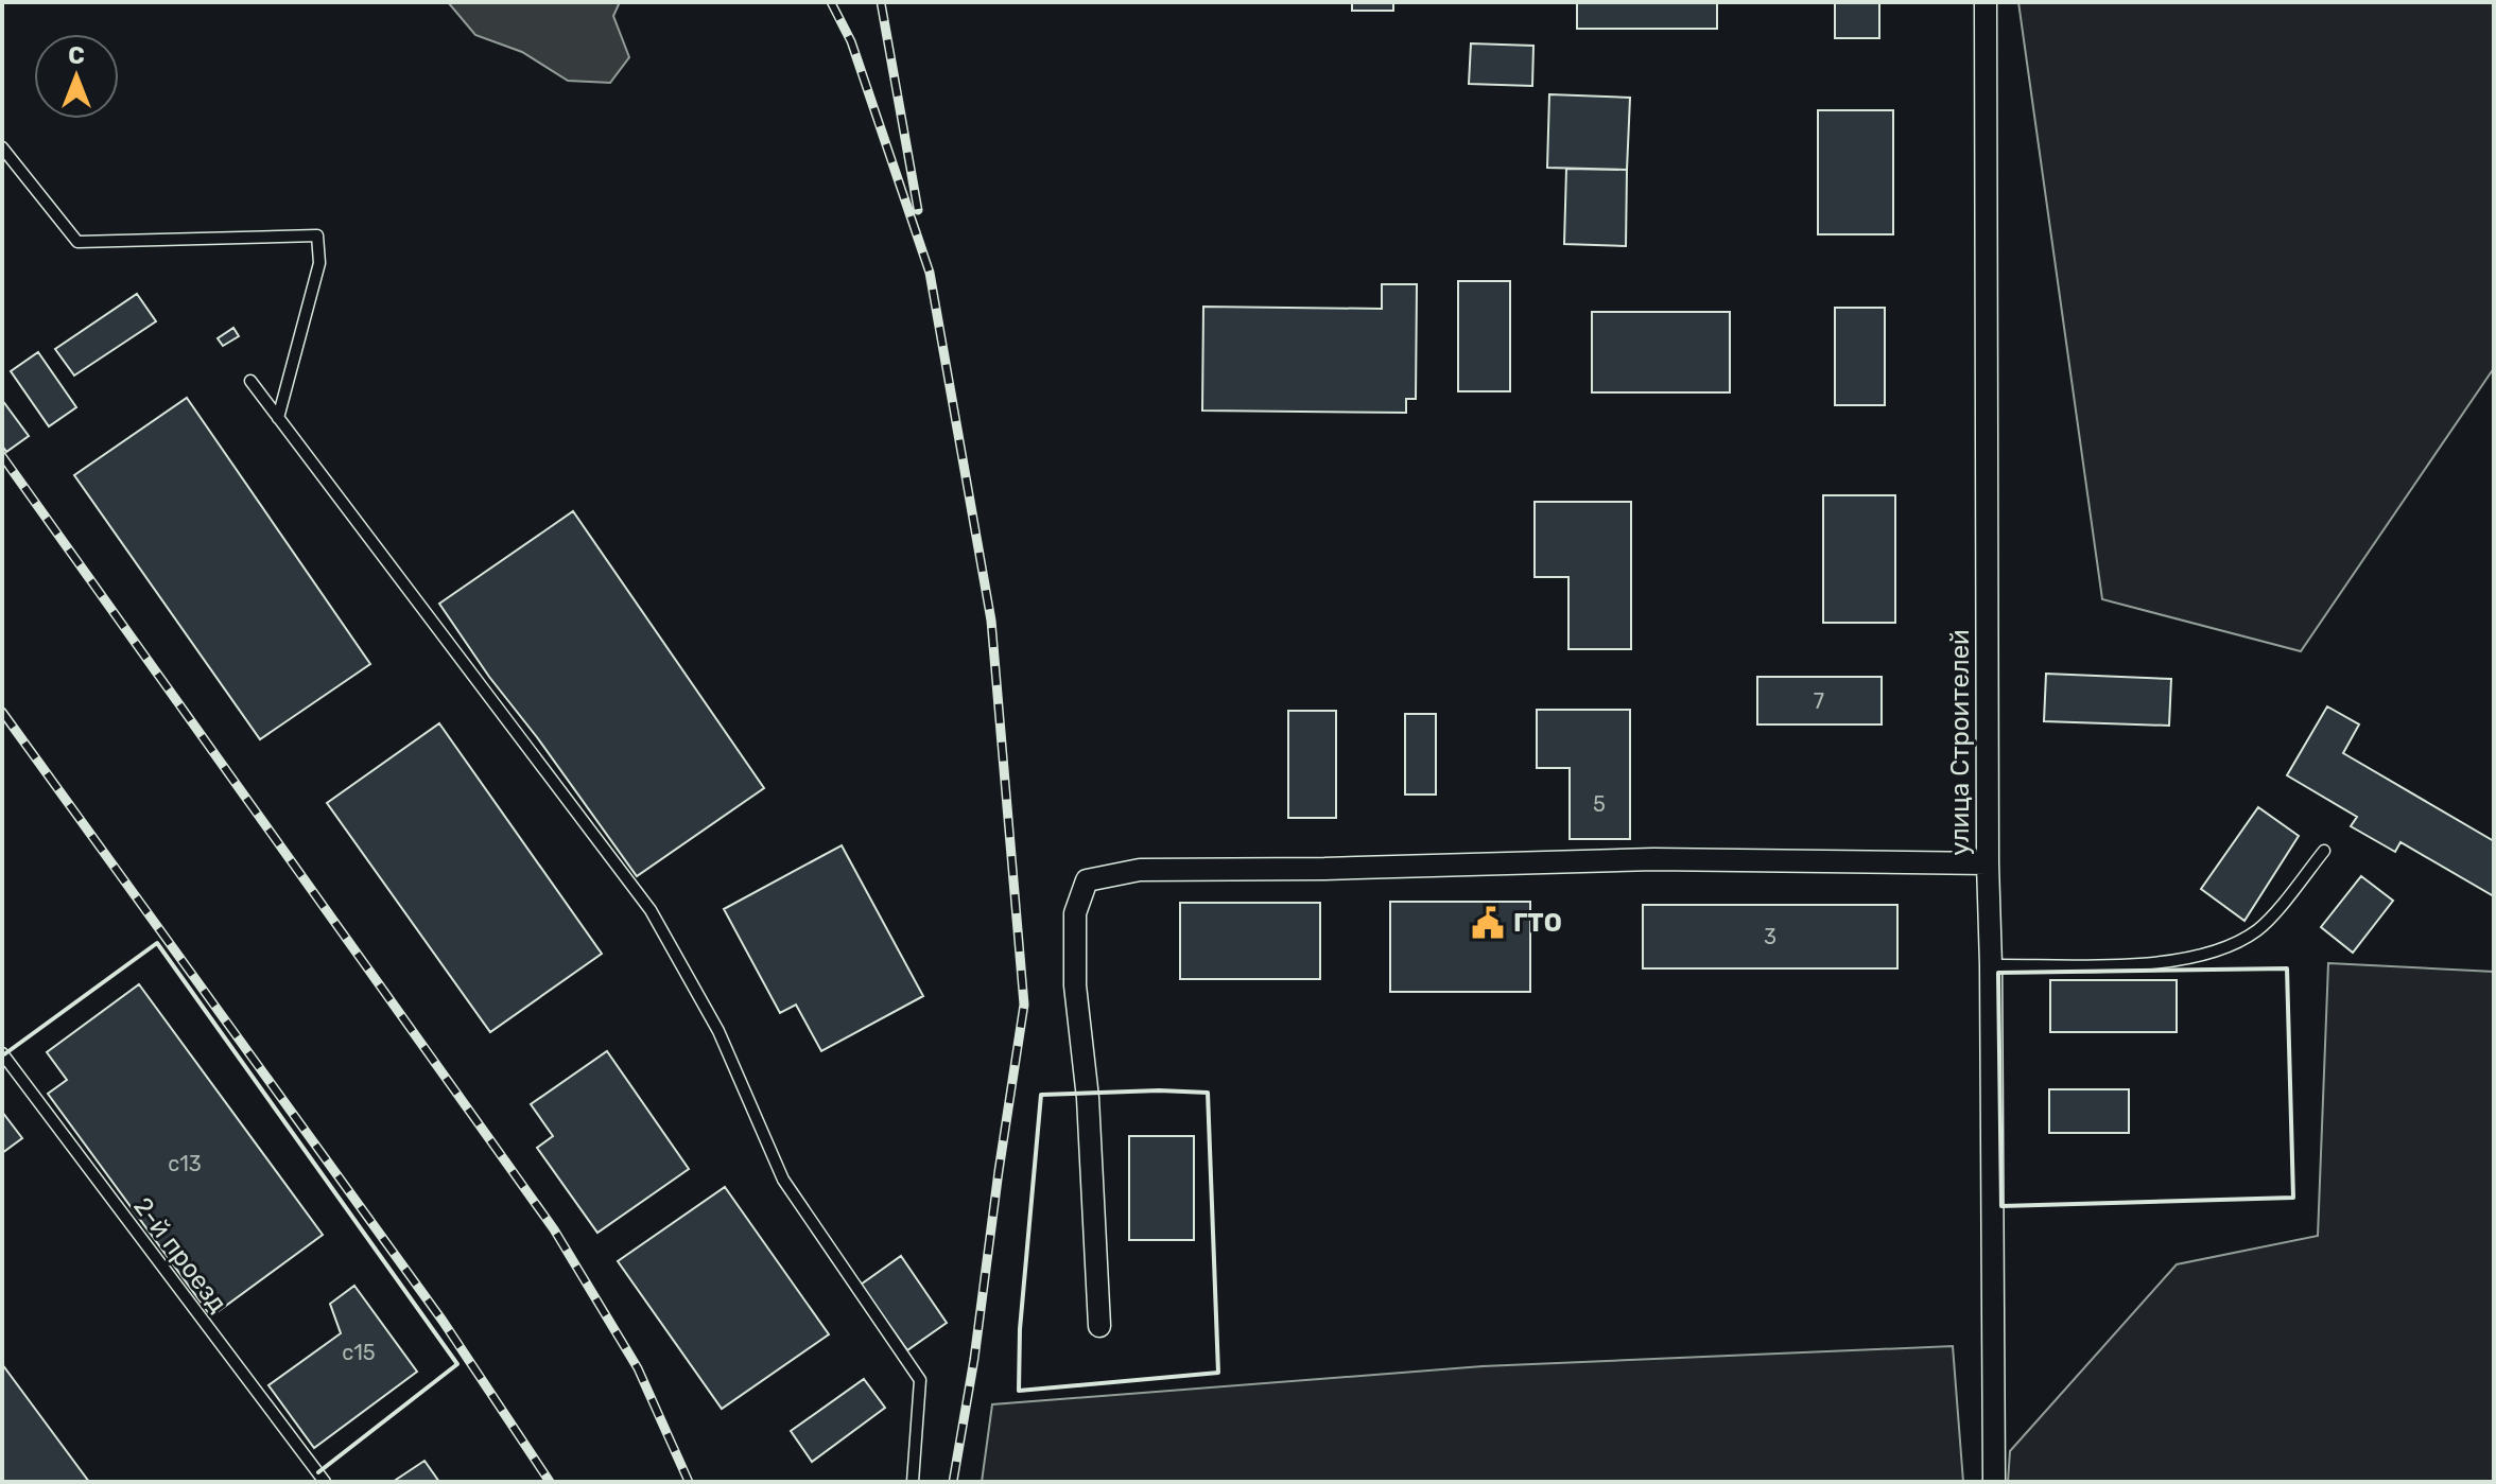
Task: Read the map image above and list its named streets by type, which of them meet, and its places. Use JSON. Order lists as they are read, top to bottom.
{
  "streets": {
    "street": ["улица Строителей"],
    "lane": ["2-й проезд"]
  },
  "places": {
    "public building": ["ГТО"]
  },
  "house_numbers": [
    "7",
    "5",
    "3",
    "с13",
    "с15"
  ],
  "north": "top"
}
